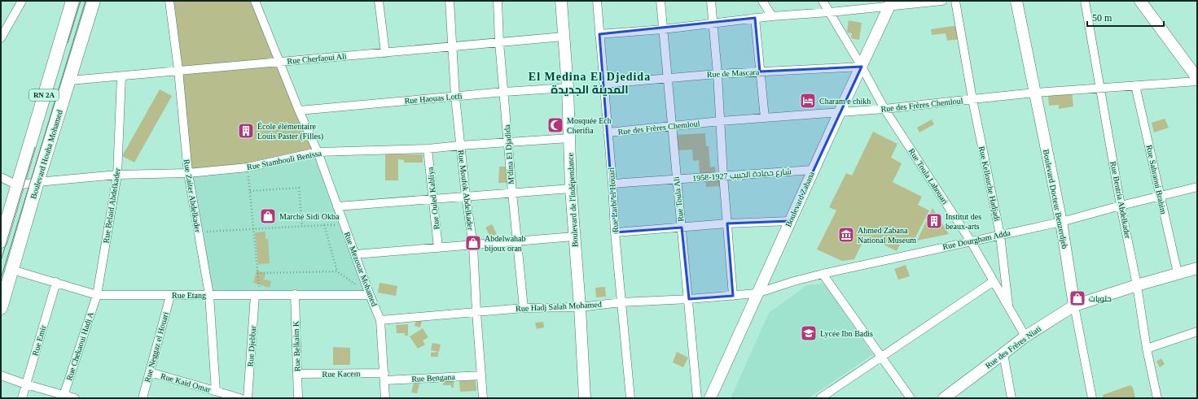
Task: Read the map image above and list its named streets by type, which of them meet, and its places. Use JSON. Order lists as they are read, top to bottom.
{
  "streets": {
    "main road": [
      "RN 2A",
      "Boulevard Houha Mohamed",
      "Boulevard Zabana",
      "Boulevard Docteur Benzerdjeb",
      "Boulevard de l'Indépendance",
      "Rue des Frères Niati"
    ],
    "street": [
      "Rue Cherfaoui Ali",
      "Rue de Mascara",
      "Rue Haouas Lotfi",
      "Rue des Frères Chemloul",
      "M'dina El Djadida",
      "Rue Stambouli Benïssa",
      "شارع حمادة الحبيب 1927-1958",
      "Rue Toula Lahouari",
      "Rue Sahraoui Brahim",
      "Rue Kellouche Hadjadi",
      "Rue Moufok Abdelkader",
      "Rue Zaiter Abdelkader",
      "Rue Ouled Kabliya",
      "Rue Toula Ali",
      "Rue Larbi el Houari",
      "Rue Bentria Abdelkader",
      "Rue Belaid Abdelkader",
      "Rue Dourgham Adda",
      "Rue Mezouar Mohamed",
      "Rue Etang",
      "Rue Hadj Salah Mohamed",
      "Rue Emir",
      "Rue Chekaoui Hadj A",
      "Rue Djebbar",
      "Rue Belkaim K",
      "Rue Neggaz el Houari",
      "Rue Kacem",
      "Rue Bengana",
      "Rue Kaid Omar"
    ]
  },
  "crossings": [
    ["Rue Cherfaoui Ali", "Boulevard Houha Mohamed"],
    ["Rue Cherfaoui Ali", "M'dina El Djadida"],
    ["Rue Cherfaoui Ali", "Rue Moufok Abdelkader"],
    ["Rue Cherfaoui Ali", "Rue Zaiter Abdelkader"],
    ["Rue Cherfaoui Ali", "Boulevard de l'Indépendance"],
    ["Rue Cherfaoui Ali", "Rue Belaid Abdelkader"],
    ["Rue Cherfaoui Ali", "Rue Mezouar Mohamed"],
    ["Rue de Mascara", "Rue Toula Lahouari"],
    ["Rue de Mascara", "Rue Toula Ali"],
    ["Rue de Mascara", "Boulevard Zabana"],
    ["Rue de Mascara", "Rue Larbi el Houari"],
    ["RN 2A", "Rue Stambouli Benïssa"],
    ["Rue Haouas Lotfi", "M'dina El Djadida"],
    ["Rue Haouas Lotfi", "Rue Moufok Abdelkader"],
    ["Rue Haouas Lotfi", "Boulevard de l'Indépendance"],
    ["Rue Haouas Lotfi", "Rue Mezouar Mohamed"],
    ["Rue des Frères Chemloul", "Rue Toula Lahouari"],
    ["Rue des Frères Chemloul", "Rue Sahraoui Brahim"],
    ["Rue des Frères Chemloul", "Rue Kellouche Hadjadi"],
    ["Rue des Frères Chemloul", "Rue Toula Ali"],
    ["Rue des Frères Chemloul", "Boulevard Zabana"],
    ["Rue des Frères Chemloul", "Boulevard Docteur Benzerdjeb"],
    ["Rue des Frères Chemloul", "Rue Larbi el Houari"],
    ["Rue des Frères Chemloul", "Rue Bentria Abdelkader"],
    ["Boulevard Houha Mohamed", "Rue Stambouli Benïssa"],
    ["Boulevard Houha Mohamed", "Rue Etang"],
    ["M'dina El Djadida", "Rue Stambouli Benïssa"],
    ["M'dina El Djadida", "Rue Hadj Salah Mohamed"],
    ["Rue Stambouli Benïssa", "Rue Moufok Abdelkader"],
    ["Rue Stambouli Benïssa", "Rue Zaiter Abdelkader"],
    ["Rue Stambouli Benïssa", "Rue Ouled Kabliya"],
    ["Rue Stambouli Benïssa", "Boulevard de l'Indépendance"],
    ["Rue Stambouli Benïssa", "Rue Belaid Abdelkader"],
    ["Rue Stambouli Benïssa", "Rue Mezouar Mohamed"],
    ["شارع حمادة الحبيب 1927-1958", "Rue Toula Ali"],
    ["شارع حمادة الحبيب 1927-1958", "Boulevard Zabana"],
    ["شارع حمادة الحبيب 1927-1958", "Rue Larbi el Houari"],
    ["Rue Toula Lahouari", "Rue Kellouche Hadjadi"],
    ["Rue Toula Lahouari", "Boulevard Zabana"],
    ["Rue Toula Lahouari", "Rue Dourgham Adda"],
    ["Rue Toula Lahouari", "Rue des Frères Niati"],
    ["Rue Sahraoui Brahim", "Rue Dourgham Adda"],
    ["Rue Sahraoui Brahim", "Rue des Frères Niati"],
    ["Rue Kellouche Hadjadi", "Rue Dourgham Adda"],
    ["Rue Moufok Abdelkader", "Rue Hadj Salah Mohamed"],
    ["Rue Moufok Abdelkader", "Rue Bengana"],
    ["Rue Zaiter Abdelkader", "Rue Etang"],
    ["Rue Zaiter Abdelkader", "Rue Kaid Omar"],
    ["Rue Toula Ali", "Rue Hadj Salah Mohamed"],
    ["Boulevard Zabana", "Rue Dourgham Adda"],
    ["Boulevard Zabana", "Rue Hadj Salah Mohamed"],
    ["Boulevard Docteur Benzerdjeb", "Rue Dourgham Adda"],
    ["Boulevard Docteur Benzerdjeb", "Rue des Frères Niati"],
    ["Boulevard de l'Indépendance", "Rue Hadj Salah Mohamed"],
    ["Rue Larbi el Houari", "Rue Hadj Salah Mohamed"],
    ["Rue Bentria Abdelkader", "Rue Dourgham Adda"],
    ["Rue Bentria Abdelkader", "Rue des Frères Niati"],
    ["Rue Belaid Abdelkader", "Rue Etang"],
    ["Rue Belaid Abdelkader", "Rue Chekaoui Hadj A"],
    ["Rue Dourgham Adda", "Rue Hadj Salah Mohamed"],
    ["Rue Mezouar Mohamed", "Rue Etang"],
    ["Rue Mezouar Mohamed", "Rue Hadj Salah Mohamed"],
    ["Rue Mezouar Mohamed", "Rue Kacem"],
    ["Rue Mezouar Mohamed", "Rue Bengana"],
    ["Rue Etang", "Rue Emir"],
    ["Rue Etang", "Rue Chekaoui Hadj A"],
    ["Rue Etang", "Rue Djebbar"],
    ["Rue Etang", "Rue Belkaim K"],
    ["Rue Etang", "Rue Neggaz el Houari"],
    ["Rue Belkaim K", "Rue Kacem"],
    ["Rue Neggaz el Houari", "Rue Kaid Omar"],
    ["Rue Kacem", "Rue Bengana"]
  ],
  "districts": ["El Medina El Djedida المدينة الجديدة"],
  "places": {
    "hotel": ["Charam e chikh"],
    "mosque": ["Mosquée Ech Cherifia"],
    "building": ["École élémentaire Louis Paster (Filles)", "Institut des beaux-arts"],
    "shop": ["Marché Sidi Okba", "Abdelwahab bijoux oran", "حلويات"],
    "museum": ["Ahmed Zabana National Museum"],
    "school or university": ["Lycée Ibn Badis"]
  },
  "scale_bar": "50 m"
}
